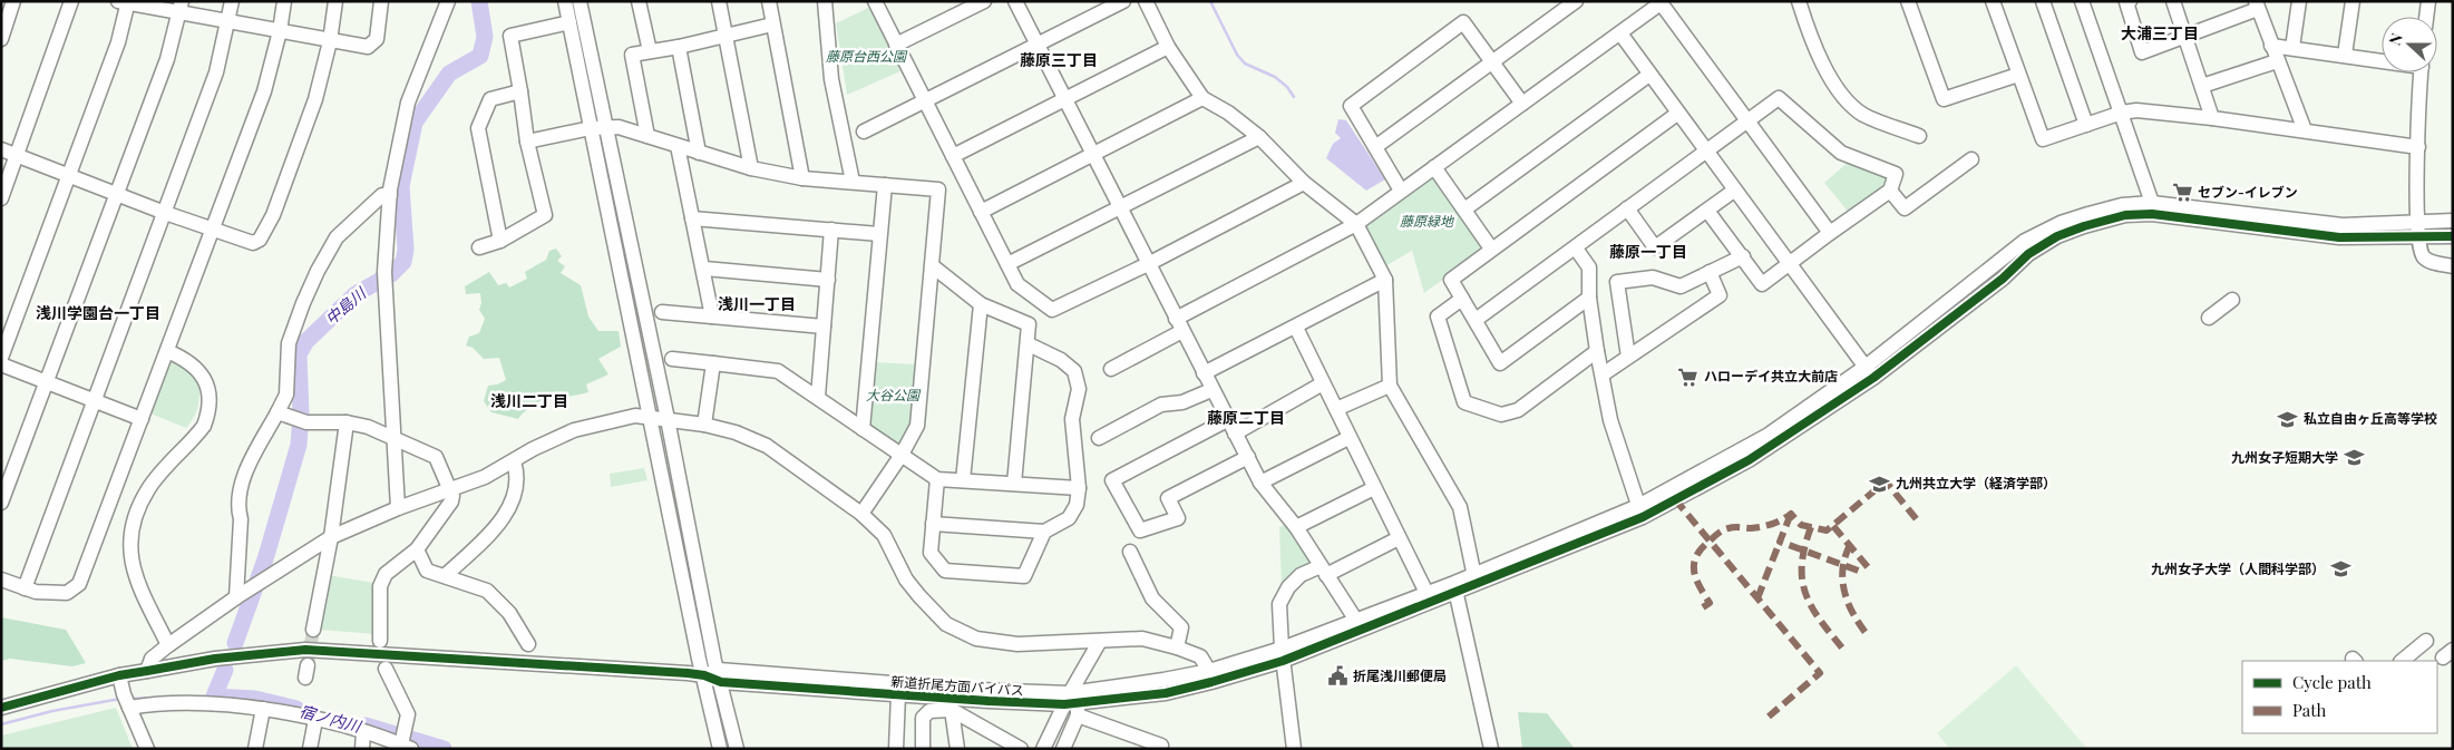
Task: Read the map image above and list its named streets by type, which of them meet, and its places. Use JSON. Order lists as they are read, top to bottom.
{
  "streets": {
    "street": ["新道折尾方面バイパス"]
  },
  "districts": [
    "大浦三丁目",
    "藤原三丁目",
    "藤原一丁目",
    "浅川一丁目",
    "浅川学園台一丁目",
    "浅川二丁目",
    "藤原二丁目"
  ],
  "water": ["中島川", "宿ノ内川"],
  "parks": ["藤原台西公園", "藤原緑地", "大谷公園"],
  "places": {
    "supermarket": ["セブン-イレブン", "ハローデイ共立大前店"],
    "school or university": [
      "私立自由ヶ丘高等学校",
      "九州女子短期大学",
      "九州共立大学（経済学部）",
      "九州女子大学（人間科学部）"
    ],
    "public building": ["折尾浅川郵便局"]
  },
  "legend": ["Cycle path", "Path"],
  "north": "left"
}
